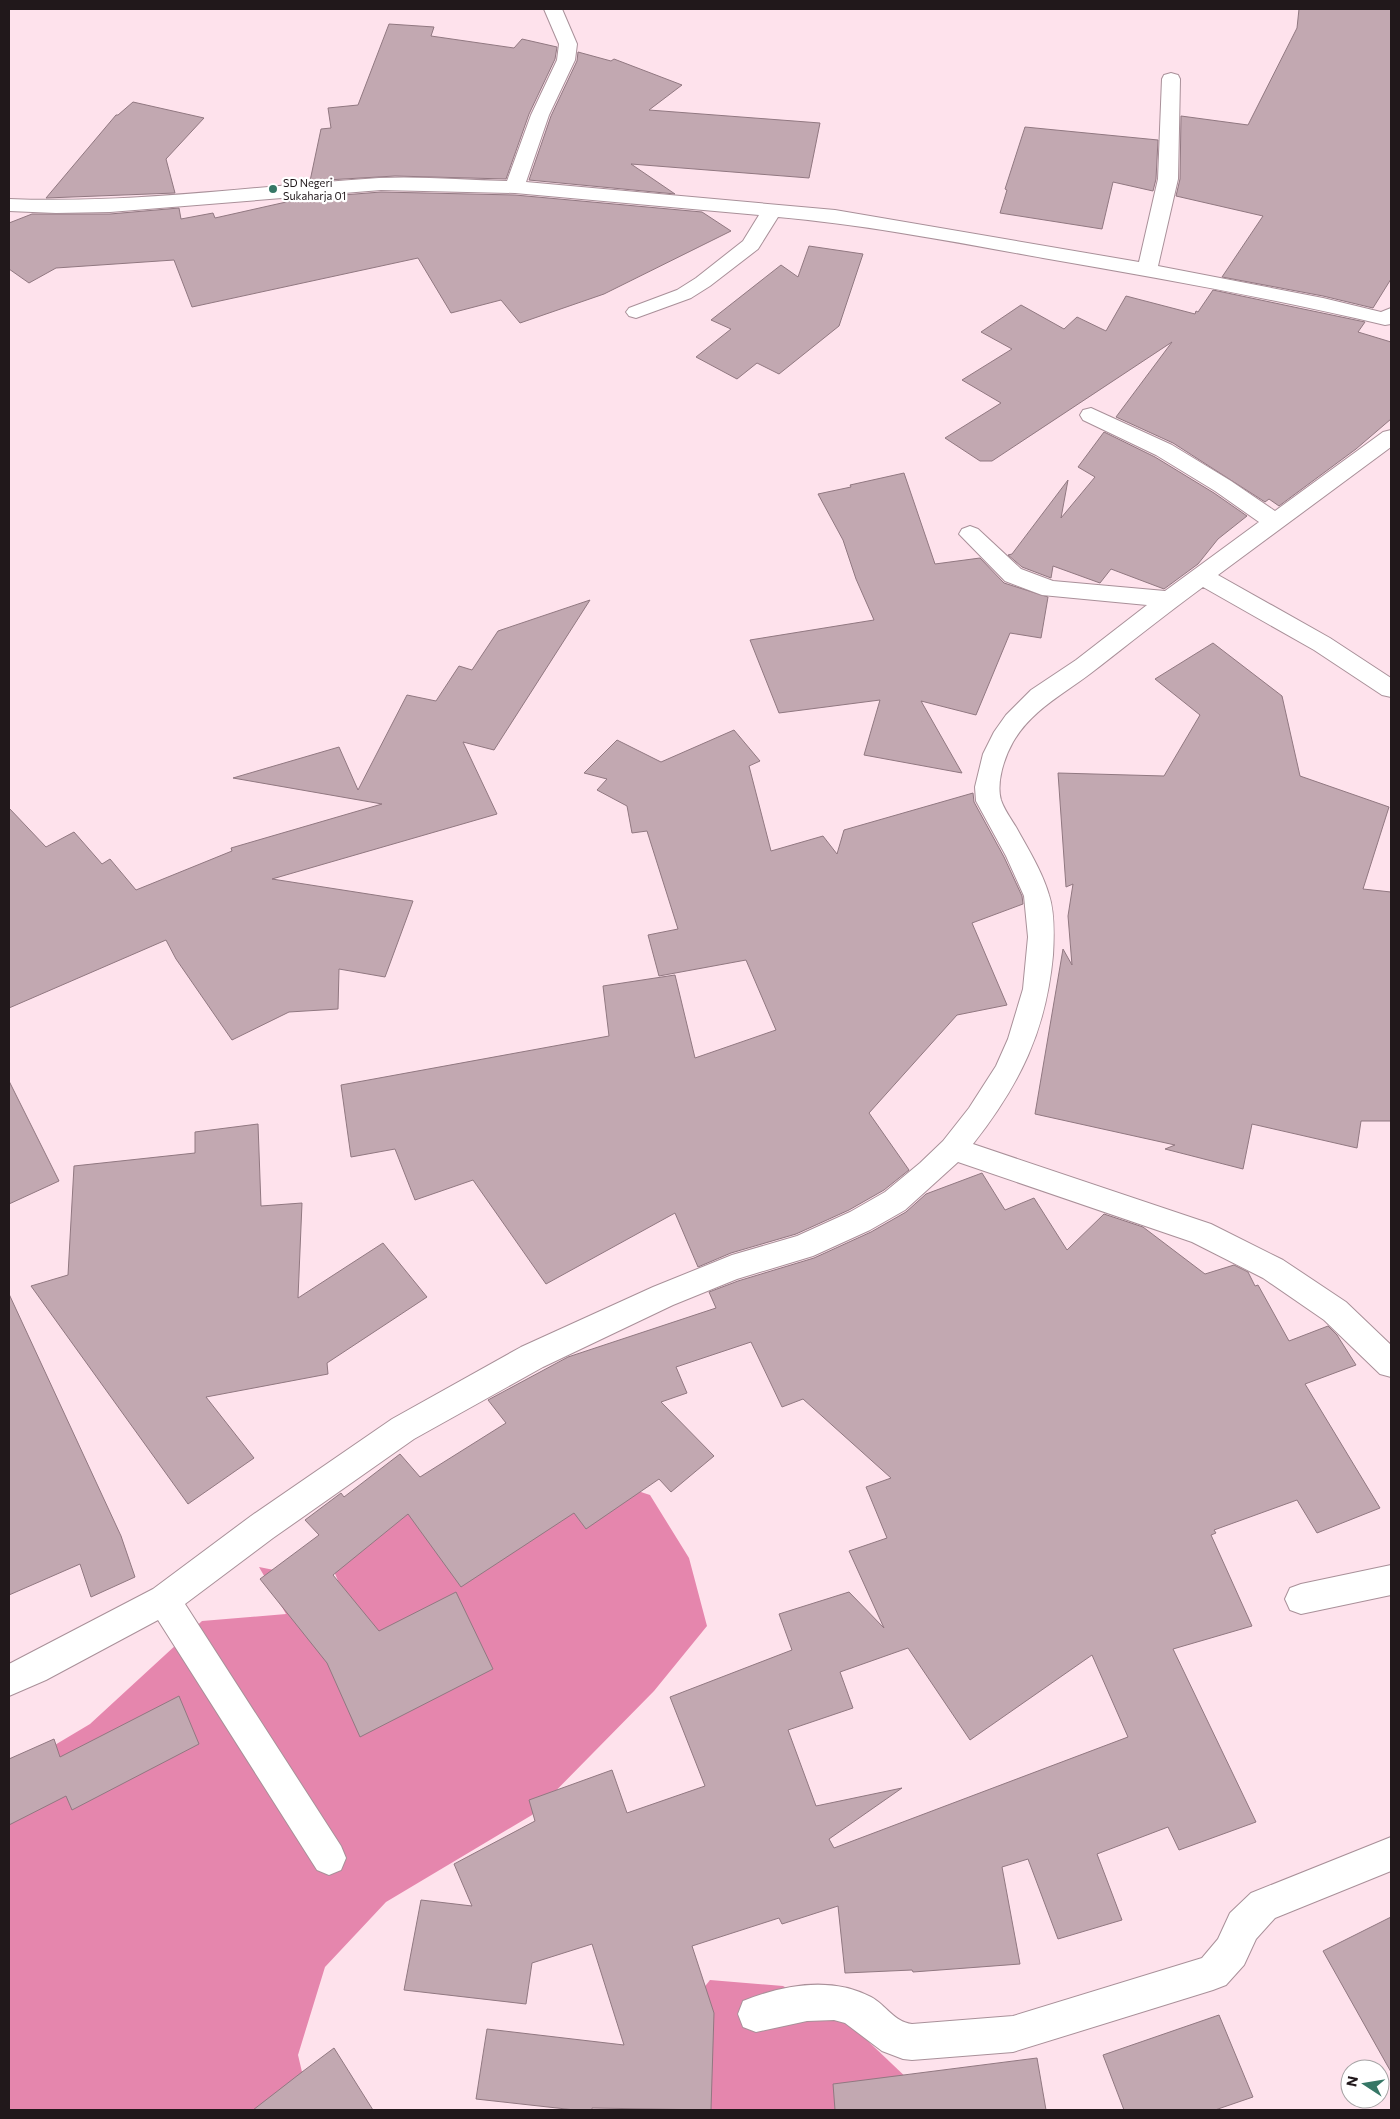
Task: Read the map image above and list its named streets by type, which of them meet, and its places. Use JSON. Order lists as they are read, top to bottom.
{
  "places": ["SD Negeri Sukaharja 01"],
  "north": "left"
}
